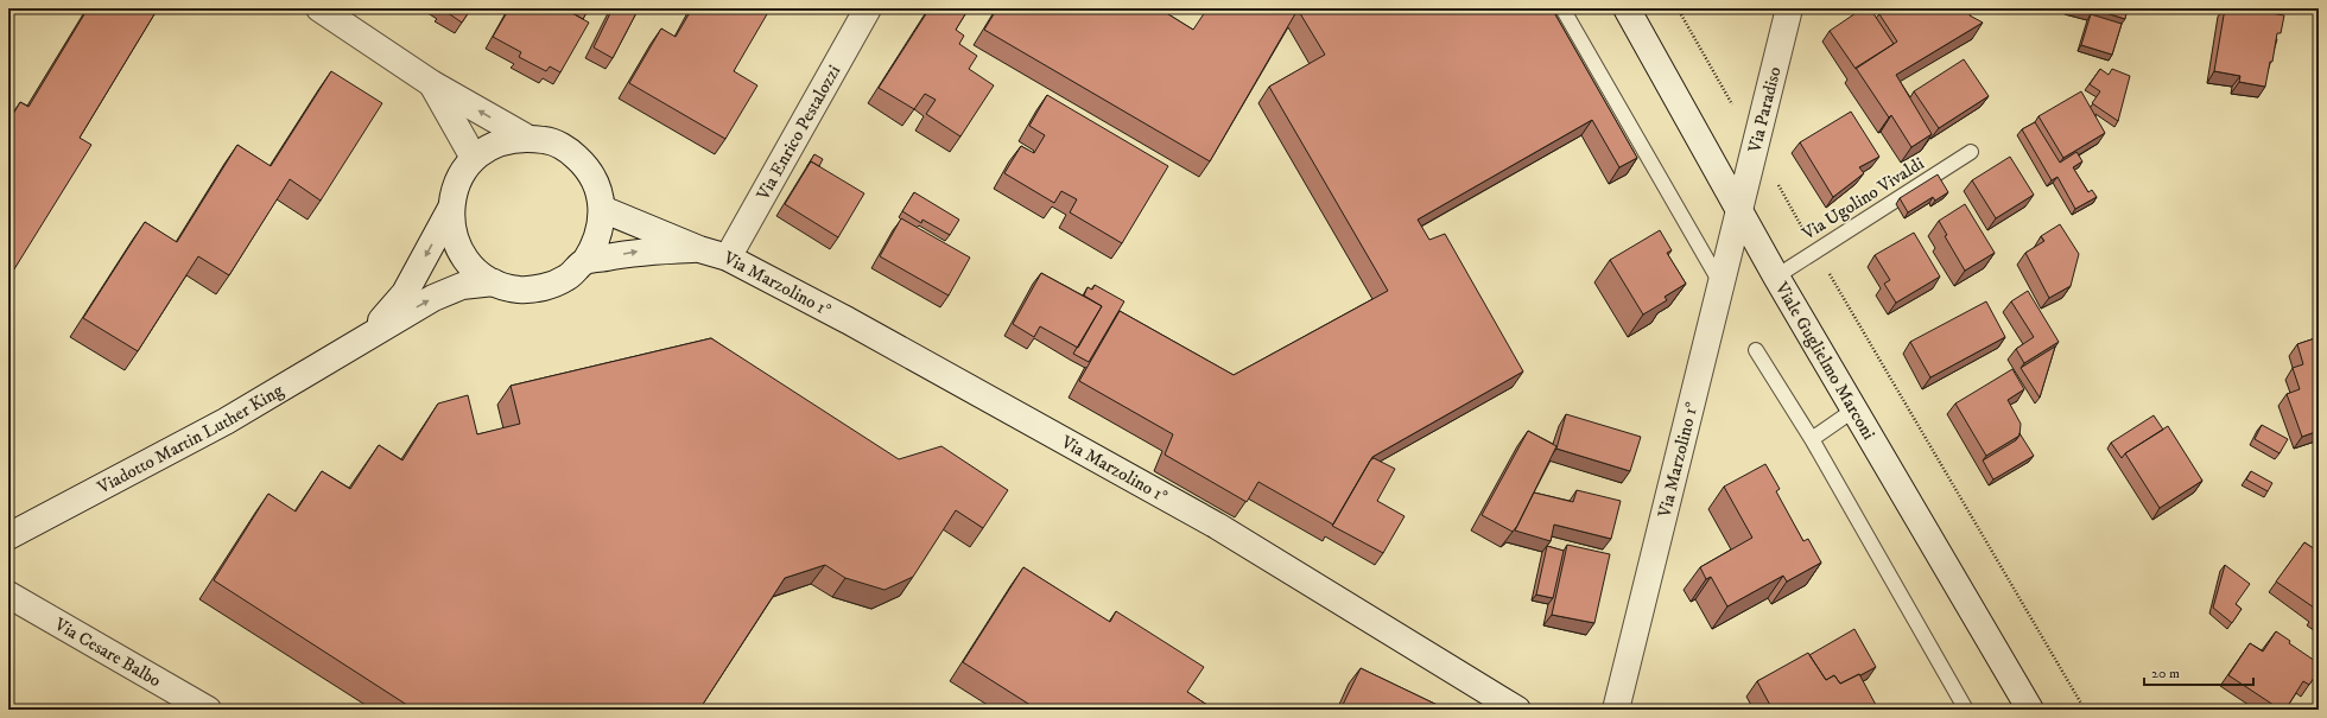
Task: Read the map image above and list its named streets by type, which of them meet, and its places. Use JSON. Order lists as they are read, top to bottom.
{
  "streets": {
    "main road": [
      "Via Paradiso",
      "Via Enrico Pestalozzi",
      "Via Marzolino 1°",
      "Viale Guglielmo Marconi",
      "Viadotto Martin Luther King",
      "Via Cesare Balbo"
    ],
    "lane": ["Via Ugolino Vivaldi"]
  },
  "crossings": [
    ["Via Paradiso", "Via Marzolino 1°"],
    ["Via Paradiso", "Viale Guglielmo Marconi"],
    ["Via Enrico Pestalozzi", "Via Marzolino 1°"],
    ["Via Ugolino Vivaldi", "Viale Guglielmo Marconi"],
    ["Via Marzolino 1°", "Viale Guglielmo Marconi"],
    ["Via Marzolino 1°", "Viadotto Martin Luther King"]
  ],
  "scale_bar": "20 m"
}
